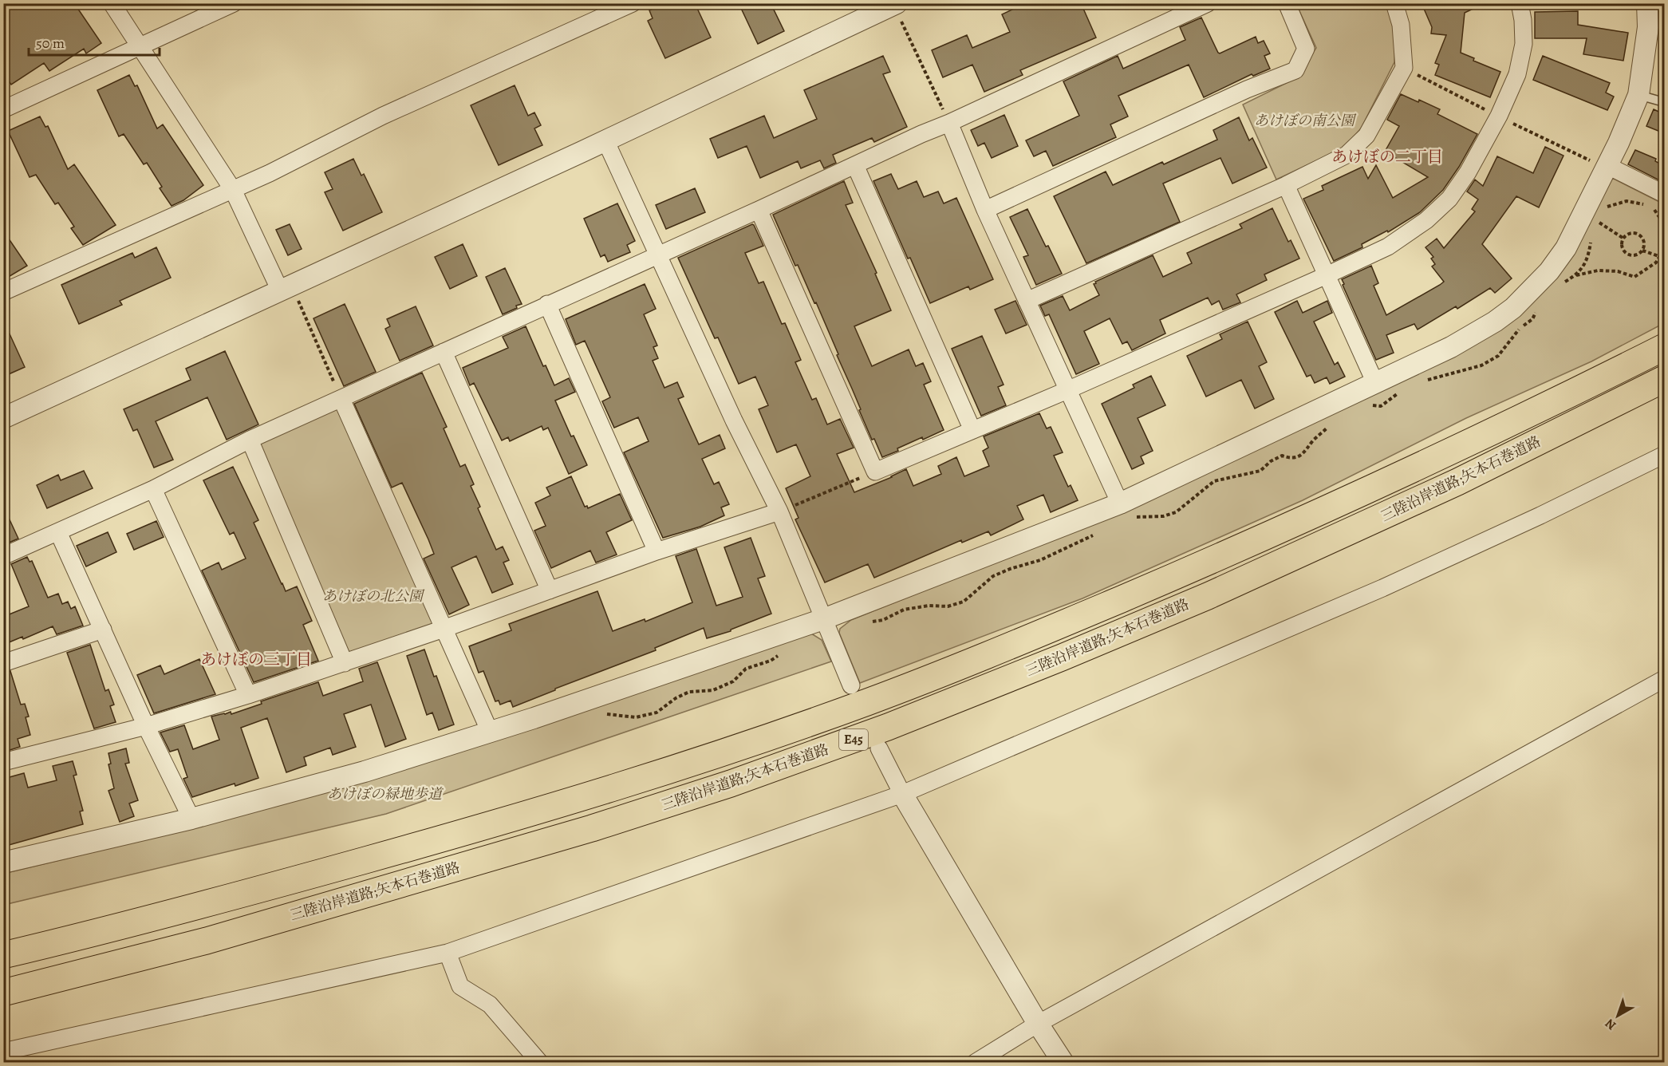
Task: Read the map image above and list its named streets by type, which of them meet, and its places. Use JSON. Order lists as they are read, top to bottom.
{
  "streets": {
    "highway": ["三陸沿岸道路;矢本石巻道路", "E45"]
  },
  "districts": ["あけぼの二丁目", "あけぼの三丁目"],
  "parks": ["あけぼの南公園", "あけぼの北公園", "あけぼの緑地歩道"],
  "scale_bar": "50 m",
  "north": "bottom left"
}
